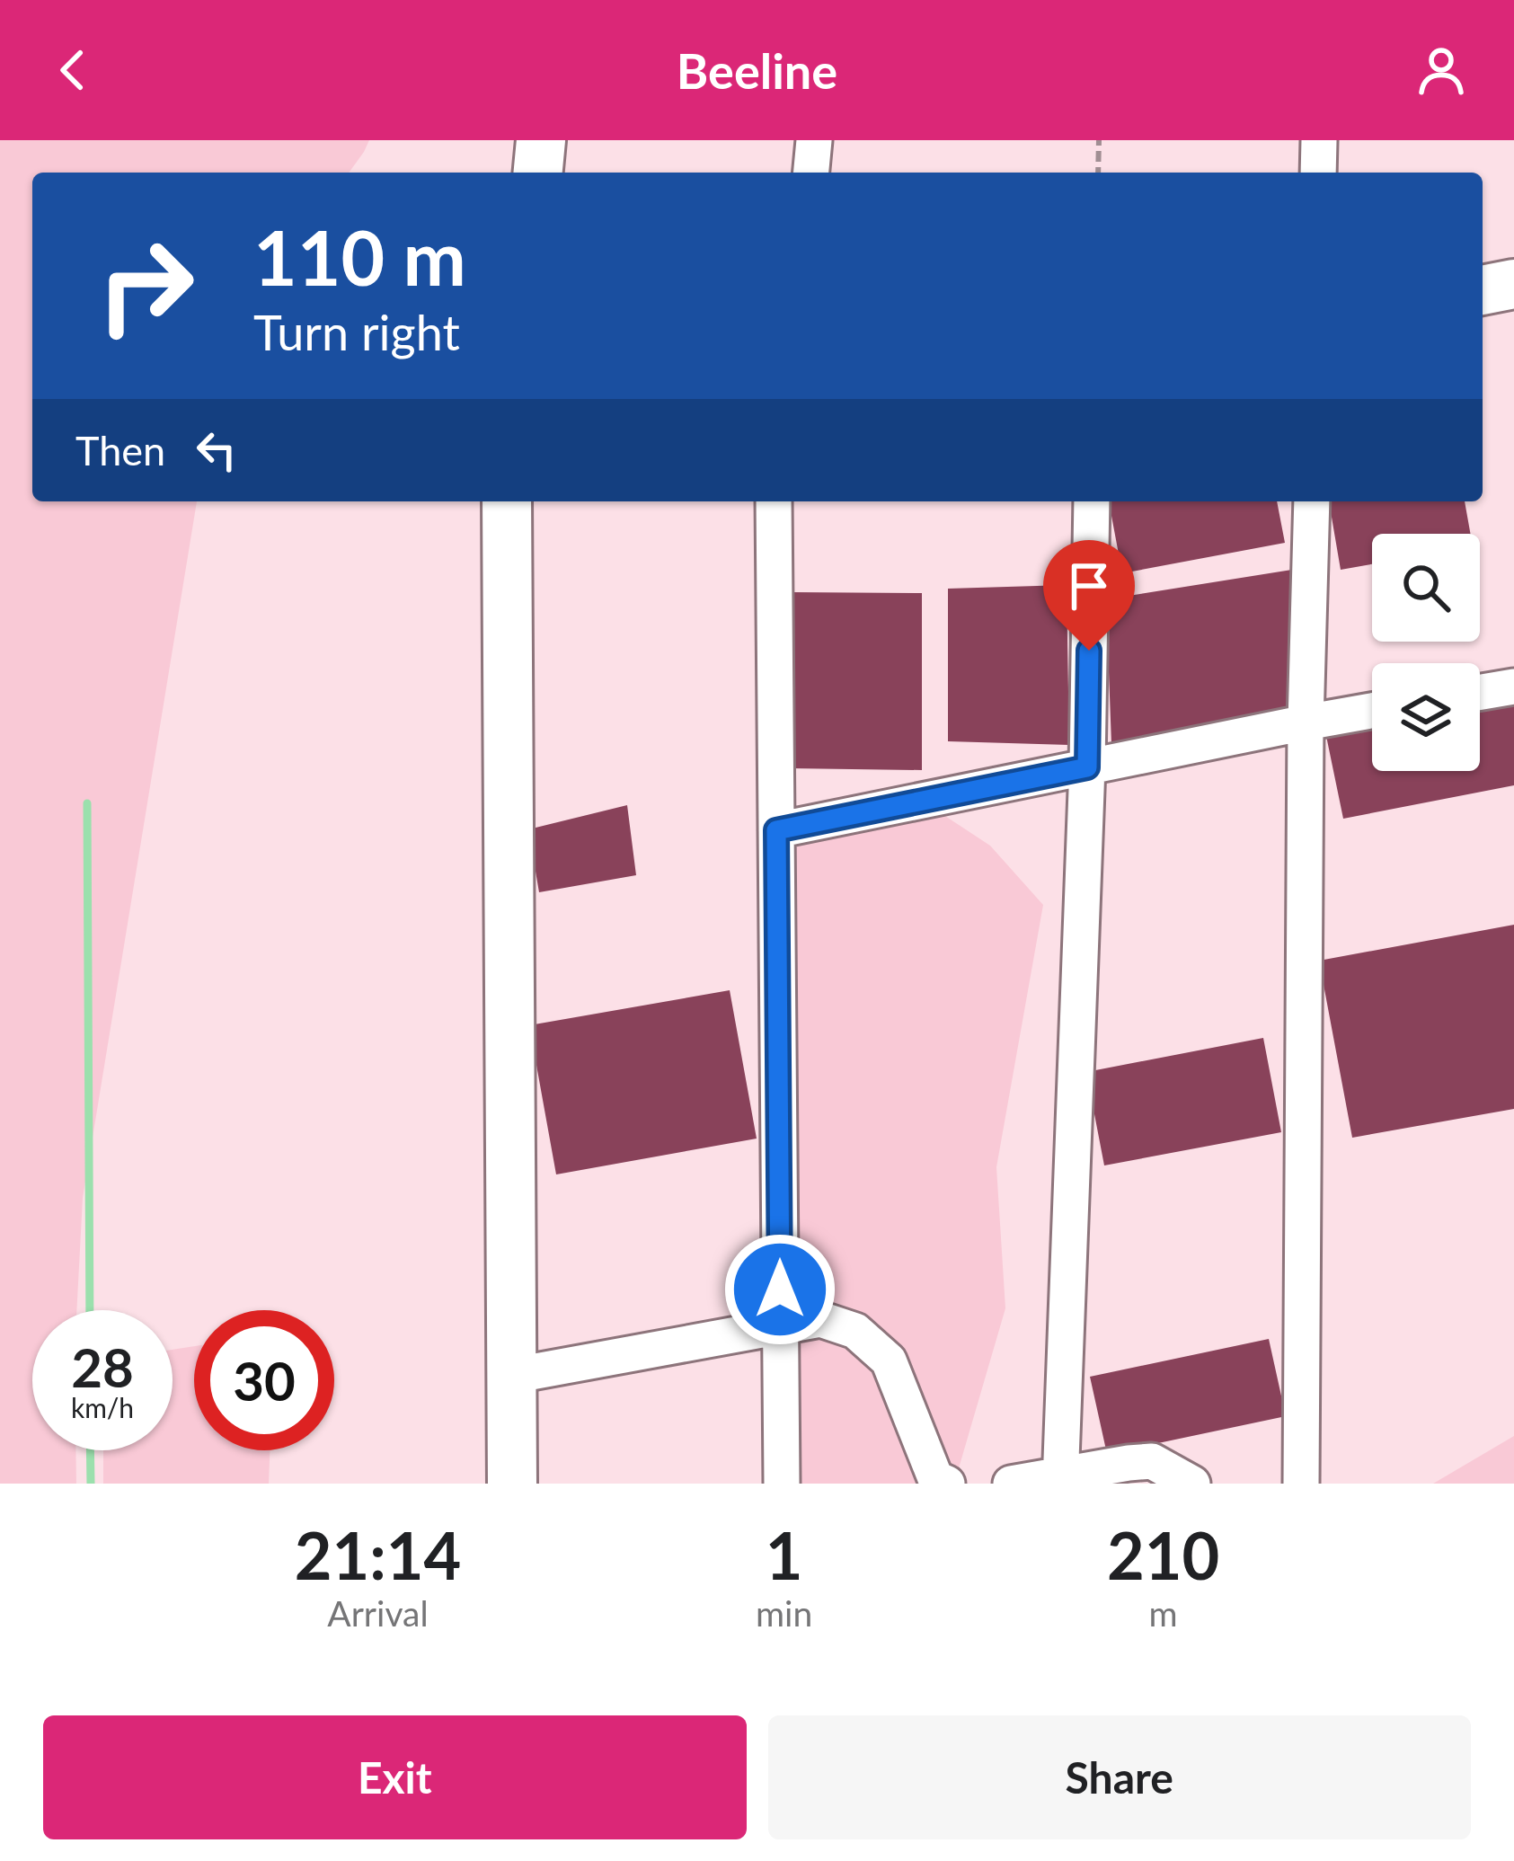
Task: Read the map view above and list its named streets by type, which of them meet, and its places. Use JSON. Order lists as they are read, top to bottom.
{
  "page": {
    "header": "Beeline",
    "turn": ["110 m", "Turn right"],
    "then": "Then",
    "speed": "28 km/h",
    "limit": "30",
    "eta": [
      "21:14",
      "Arrival",
      "1",
      "min",
      "210",
      "m"
    ],
    "buttons": ["Exit", "Share"]
  }
}
